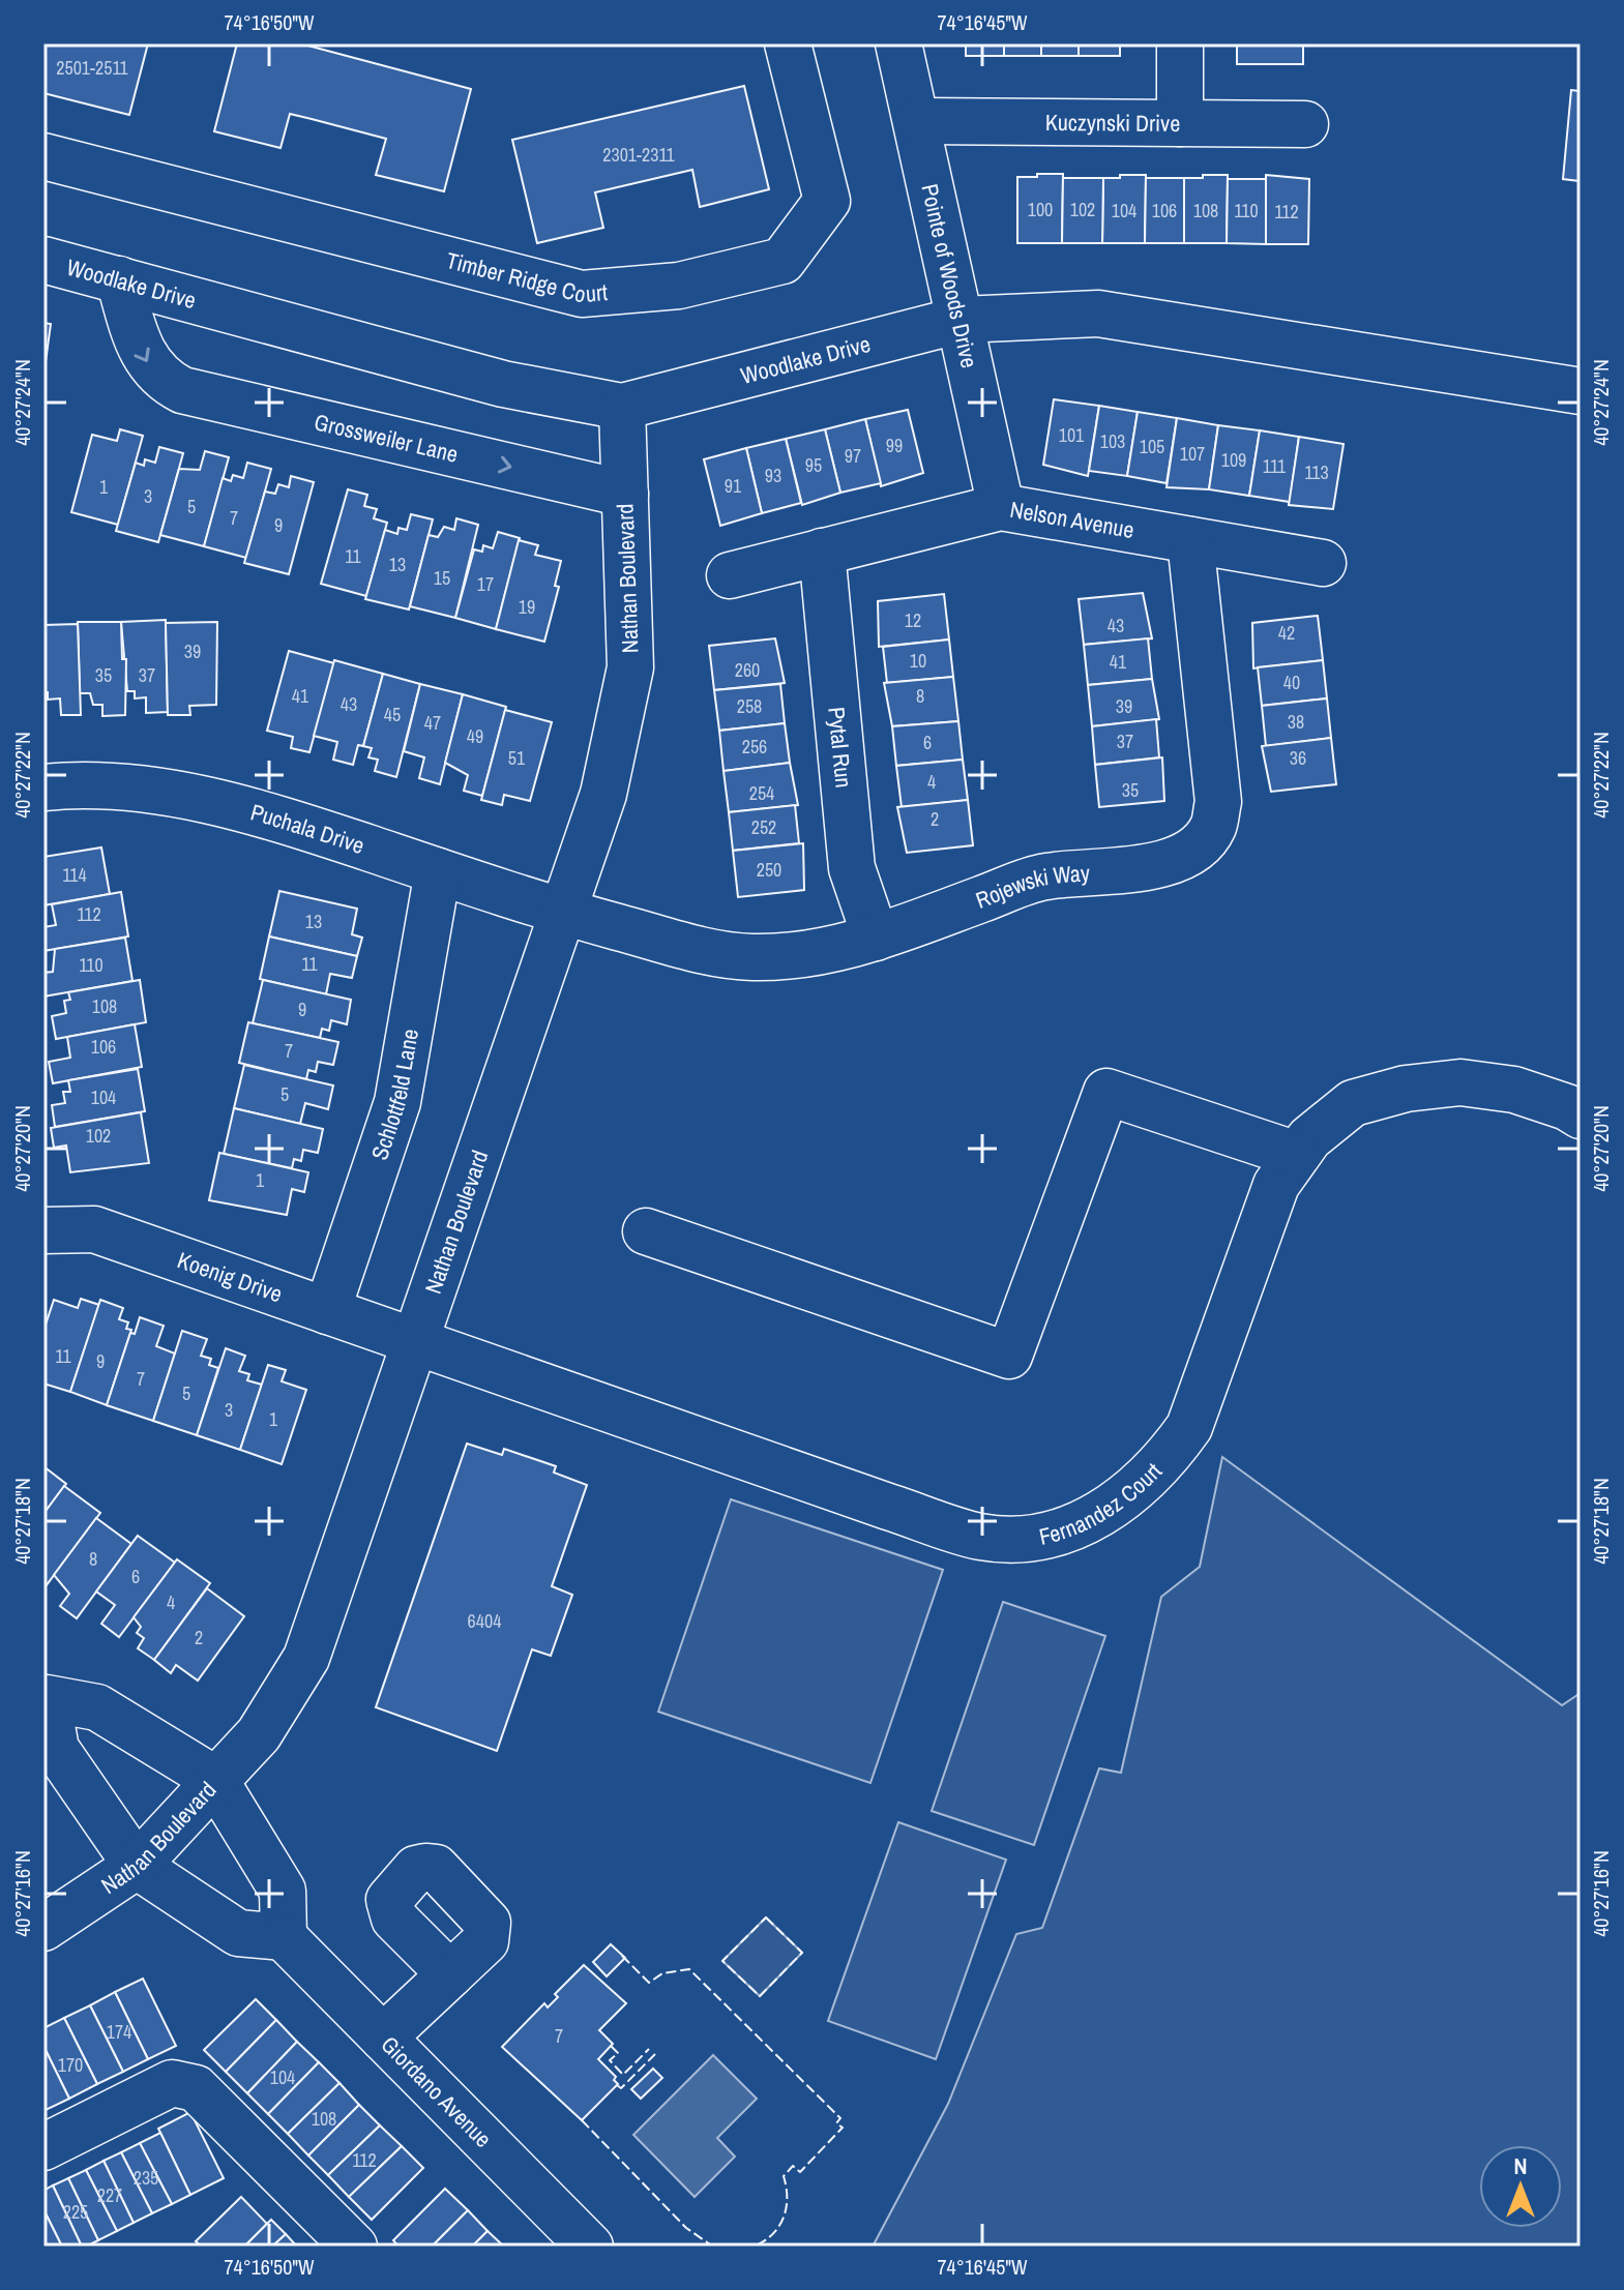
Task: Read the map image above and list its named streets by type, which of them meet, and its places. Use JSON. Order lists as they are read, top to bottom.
{
  "streets": {
    "street": [
      "Kuczynski Drive",
      "Timber Ridge Court",
      "Pointe of Woods Drive",
      "Woodlake Drive",
      "Grossweiler Lane",
      "Nelson Avenue",
      "Nathan Boulevard",
      "Pytal Run",
      "Puchala Drive",
      "Rojewski Way",
      "Schlottfeld Lane",
      "Koenig Drive",
      "Fernandez Court",
      "Giordano Avenue"
    ]
  },
  "crossings": [
    ["Kuczynski Drive", "Pointe of Woods Drive"],
    ["Pointe of Woods Drive", "Woodlake Drive"],
    ["Pointe of Woods Drive", "Nelson Avenue"],
    ["Woodlake Drive", "Grossweiler Lane"],
    ["Woodlake Drive", "Nathan Boulevard"],
    ["Grossweiler Lane", "Nathan Boulevard"],
    ["Nelson Avenue", "Pytal Run"],
    ["Nelson Avenue", "Rojewski Way"],
    ["Nathan Boulevard", "Puchala Drive"],
    ["Nathan Boulevard", "Rojewski Way"],
    ["Nathan Boulevard", "Koenig Drive"],
    ["Nathan Boulevard", "Fernandez Court"],
    ["Pytal Run", "Rojewski Way"],
    ["Puchala Drive", "Rojewski Way"],
    ["Puchala Drive", "Schlottfeld Lane"],
    ["Schlottfeld Lane", "Koenig Drive"],
    ["Koenig Drive", "Fernandez Court"]
  ],
  "one_way": ["Grossweiler Lane"],
  "house_numbers": [
    "2501-2511",
    "2301-2311",
    "100",
    "102",
    "104",
    "106",
    "108",
    "110",
    "112",
    "101",
    "103",
    "99",
    "105",
    "107",
    "97",
    "109",
    "95",
    "111",
    "113",
    "93",
    "91",
    "1",
    "3",
    "5",
    "7",
    "9",
    "11",
    "13",
    "15",
    "17",
    "19",
    "12",
    "43",
    "42",
    "39",
    "10",
    "41",
    "260",
    "35",
    "37",
    "40",
    "41",
    "8",
    "43",
    "258",
    "39",
    "45",
    "38",
    "47",
    "49",
    "37",
    "6",
    "256",
    "51",
    "36",
    "4",
    "35",
    "254",
    "2",
    "252",
    "250",
    "114",
    "112",
    "13",
    "11",
    "110",
    "108",
    "9",
    "106",
    "7",
    "5",
    "104",
    "102",
    "1",
    "11",
    "9",
    "7",
    "5",
    "3",
    "1",
    "8",
    "6",
    "4",
    "6404",
    "2",
    "174",
    "7",
    "170",
    "104",
    "108",
    "112",
    "235",
    "227",
    "225"
  ],
  "north": "top",
  "coordinates": [
    "74°16'50\"W",
    "74°16'45\"W",
    "40°27'24\"N",
    "40°27'22\"N",
    "40°27'20\"N",
    "40°27'18\"N",
    "40°27'16\"N"
  ]
}
